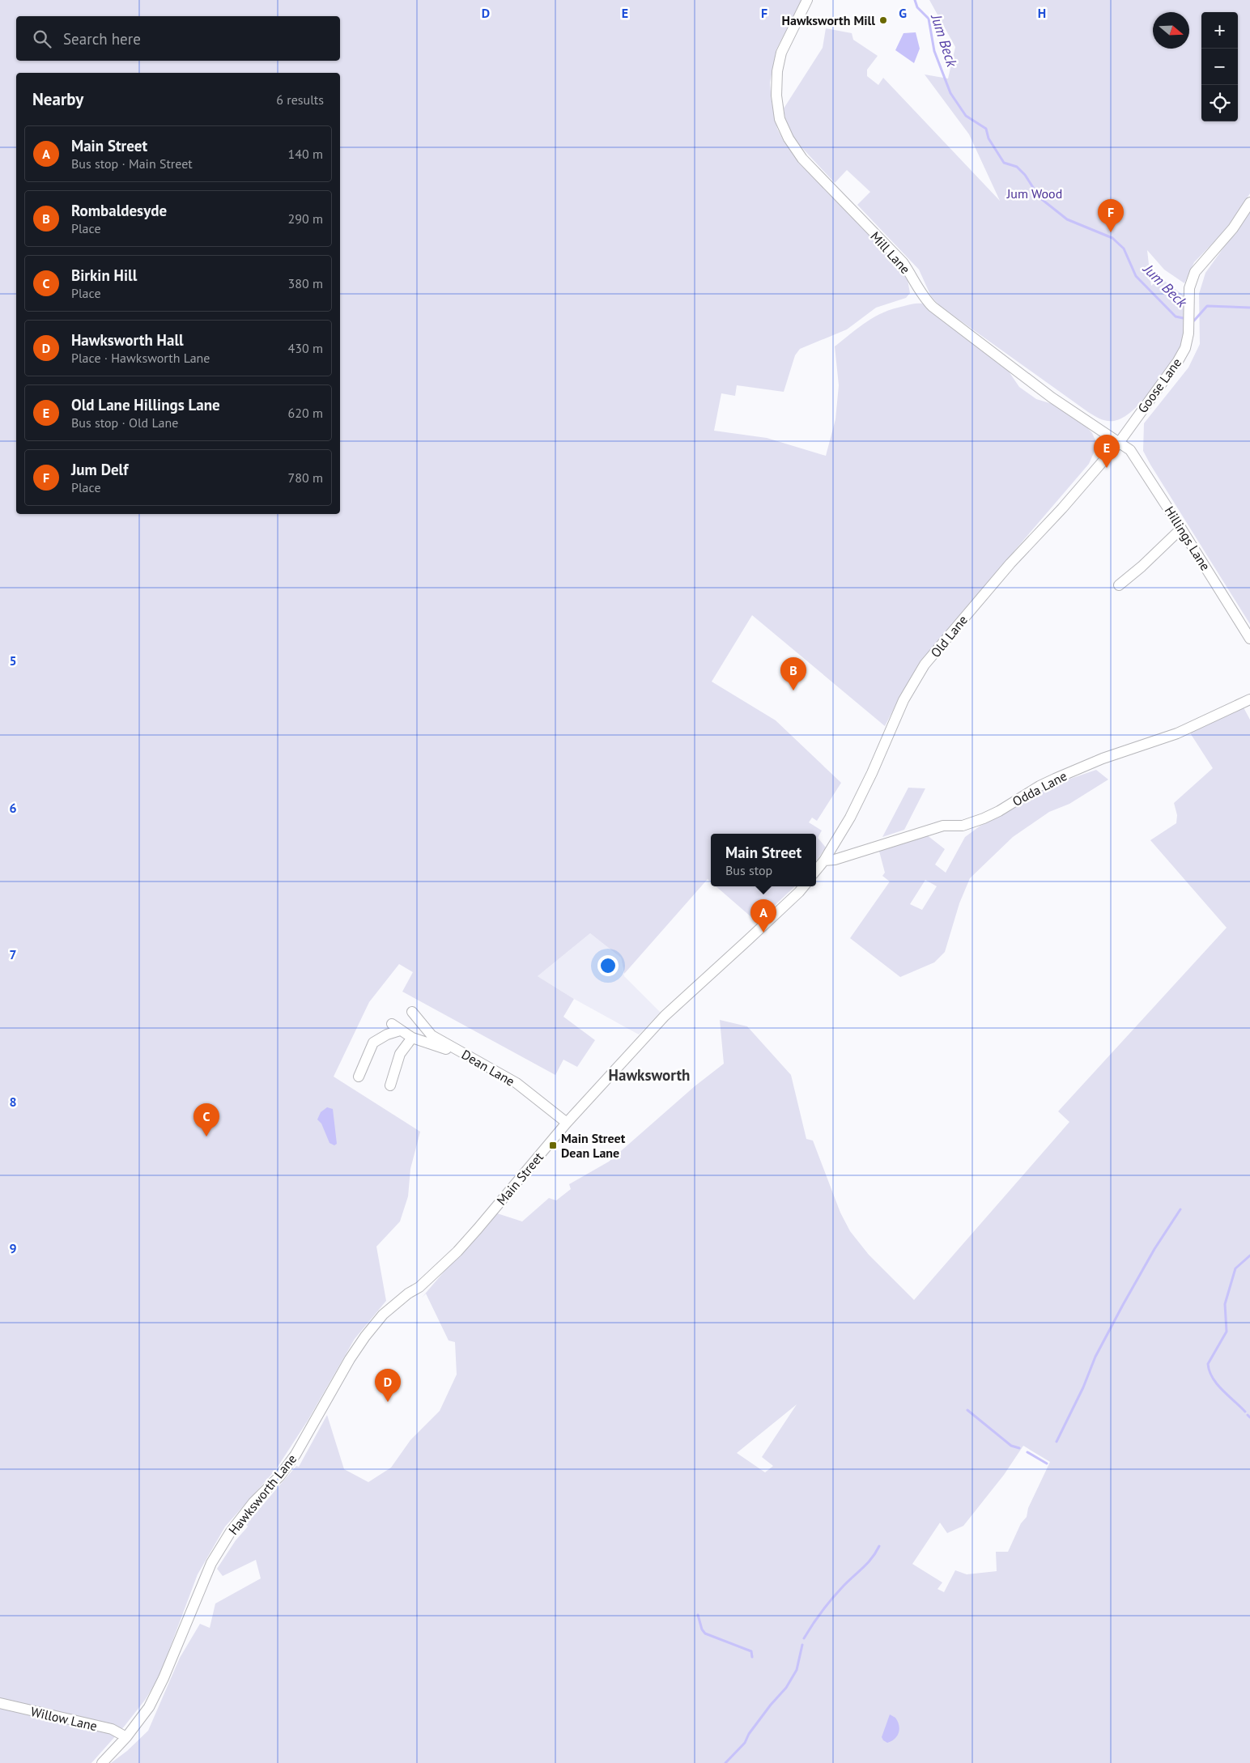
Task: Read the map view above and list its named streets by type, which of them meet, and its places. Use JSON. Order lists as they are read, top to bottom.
{
  "streets": {
    "street": [
      "Mill Lane",
      "Goose Lane",
      "Hillings Lane",
      "Old Lane",
      "Odda Lane",
      "Dean Lane",
      "Main Street",
      "Hawksworth Lane",
      "Willow Lane"
    ]
  },
  "crossings": [
    ["Mill Lane", "Goose Lane"],
    ["Mill Lane", "Hillings Lane"],
    ["Mill Lane", "Old Lane"],
    ["Goose Lane", "Hillings Lane"],
    ["Goose Lane", "Old Lane"],
    ["Hillings Lane", "Old Lane"],
    ["Old Lane", "Odda Lane"],
    ["Dean Lane", "Main Street"],
    ["Main Street", "Hawksworth Lane"],
    ["Hawksworth Lane", "Willow Lane"]
  ],
  "districts": ["Hawksworth"],
  "water": ["Jum Beck"],
  "parks": ["Jum Wood"],
  "places": {
    "other": ["Hawksworth Mill"],
    "transit": ["Main Street Dean Lane"]
  },
  "north": "right",
  "page": {
    "map_buttons": ["+", "−"],
    "search": "Search here",
    "heading": ["Nearby", "6 results"],
    "list": [
      {
        "mark": "A",
        "name": "Main Street",
        "note": "Bus stop · Main Street",
        "value": "140 m"
      },
      {
        "mark": "B",
        "name": "Rombaldesyde",
        "note": "Place",
        "value": "290 m"
      },
      {
        "mark": "C",
        "name": "Birkin Hill",
        "note": "Place",
        "value": "380 m"
      },
      {
        "mark": "D",
        "name": "Hawksworth Hall",
        "note": "Place · Hawksworth Lane",
        "value": "430 m"
      },
      {
        "mark": "E",
        "name": "Old Lane Hillings Lane",
        "note": "Bus stop · Old Lane",
        "value": "620 m"
      },
      {
        "mark": "F",
        "name": "Jum Delf",
        "note": "Place",
        "value": "780 m"
      }
    ],
    "pins": [
      "F",
      "E",
      "B",
      "A",
      "C",
      "D"
    ],
    "popup": ["Main Street", "Bus stop"]
  },
  "grid": {
    "columns": [
      "D",
      "E",
      "F",
      "G",
      "H"
    ],
    "rows": [
      "5",
      "6",
      "7",
      "8",
      "9"
    ]
  }
}
